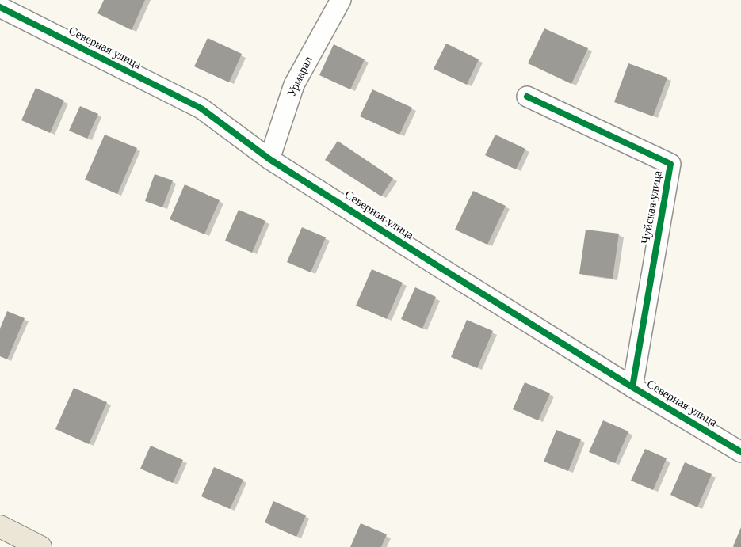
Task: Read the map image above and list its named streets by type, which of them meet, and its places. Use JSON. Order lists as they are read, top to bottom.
{
  "streets": {
    "street": ["Северная улица", "Урмарал", "Чуйская улица"]
  },
  "crossings": [
    ["Северная улица", "Урмарал"],
    ["Северная улица", "Чуйская улица"]
  ]
}
